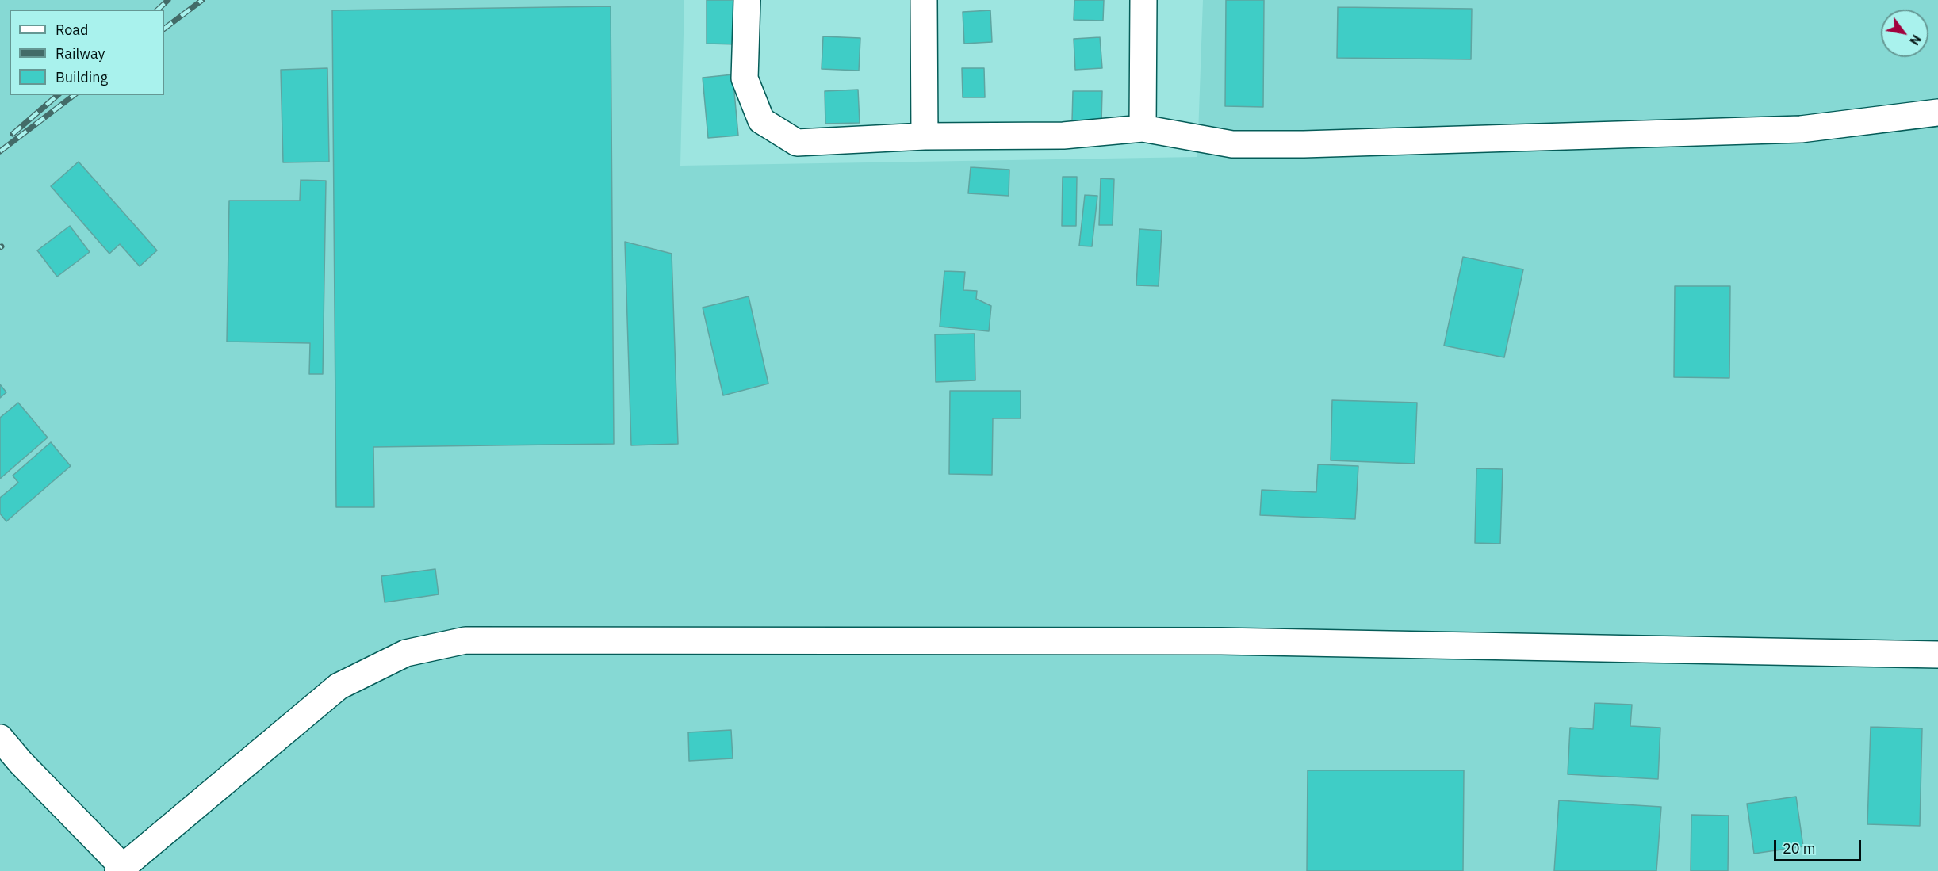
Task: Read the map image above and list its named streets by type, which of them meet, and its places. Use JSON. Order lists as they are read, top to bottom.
{
  "legend": ["Road", "Railway", "Building"],
  "scale_bar": "20 m",
  "north": "bottom right"
}
